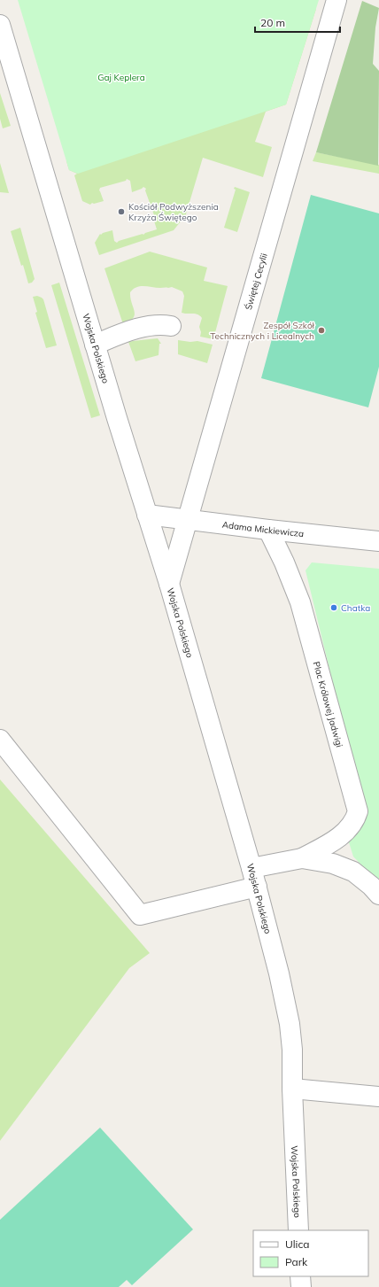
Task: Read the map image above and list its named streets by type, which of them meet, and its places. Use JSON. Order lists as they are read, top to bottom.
{
  "streets": {
    "street": [
      "Świętej Cecylii",
      "Wojska Polskiego",
      "Adama Mickiewicza",
      "Plac Królowej Jadwigi"
    ]
  },
  "crossings": [
    ["Świętej Cecylii", "Wojska Polskiego"],
    ["Świętej Cecylii", "Adama Mickiewicza"],
    ["Wojska Polskiego", "Adama Mickiewicza"],
    ["Wojska Polskiego", "Plac Królowej Jadwigi"],
    ["Adama Mickiewicza", "Plac Królowej Jadwigi"]
  ],
  "parks": ["Gaj Keplera"],
  "places": ["Kościół Podwyższenia Krzyża Świętego", "Zespół Szkół Technicznych i Licealnych", "Chatka"],
  "legend": ["Ulica", "Park"],
  "scale_bar": "20 m"
}
